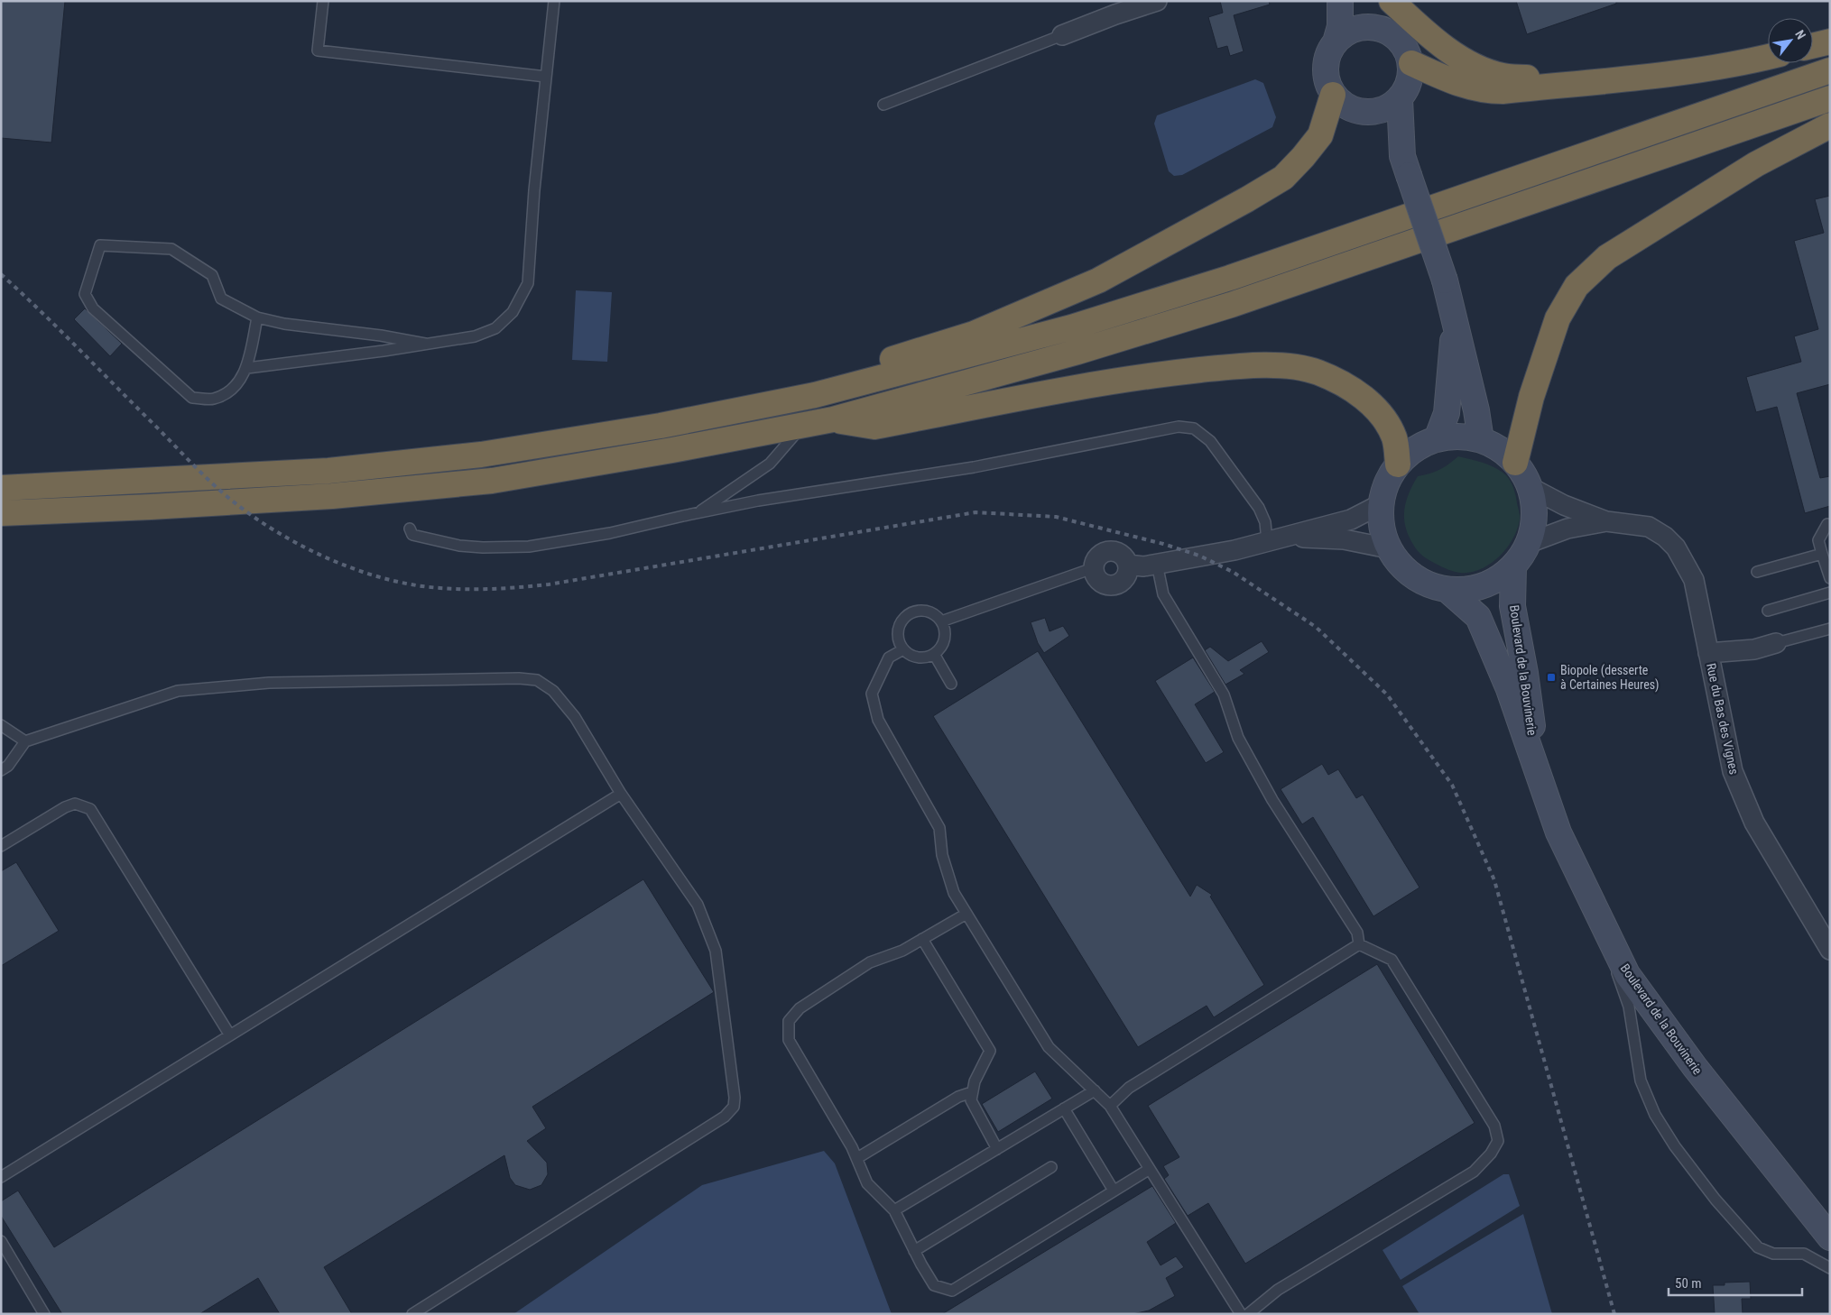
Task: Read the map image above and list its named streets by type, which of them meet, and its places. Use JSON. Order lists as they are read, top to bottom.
{
  "streets": {
    "street": ["Boulevard de la Bouvinerie", "Rue du Bas des Vignes"]
  },
  "crossings": [
    ["Boulevard de la Bouvinerie", "Rue du Bas des Vignes"]
  ],
  "places": {
    "transit": ["Biopole (desserte à Certaines Heures)"]
  },
  "scale_bar": "50 m",
  "north": "top right"
}
